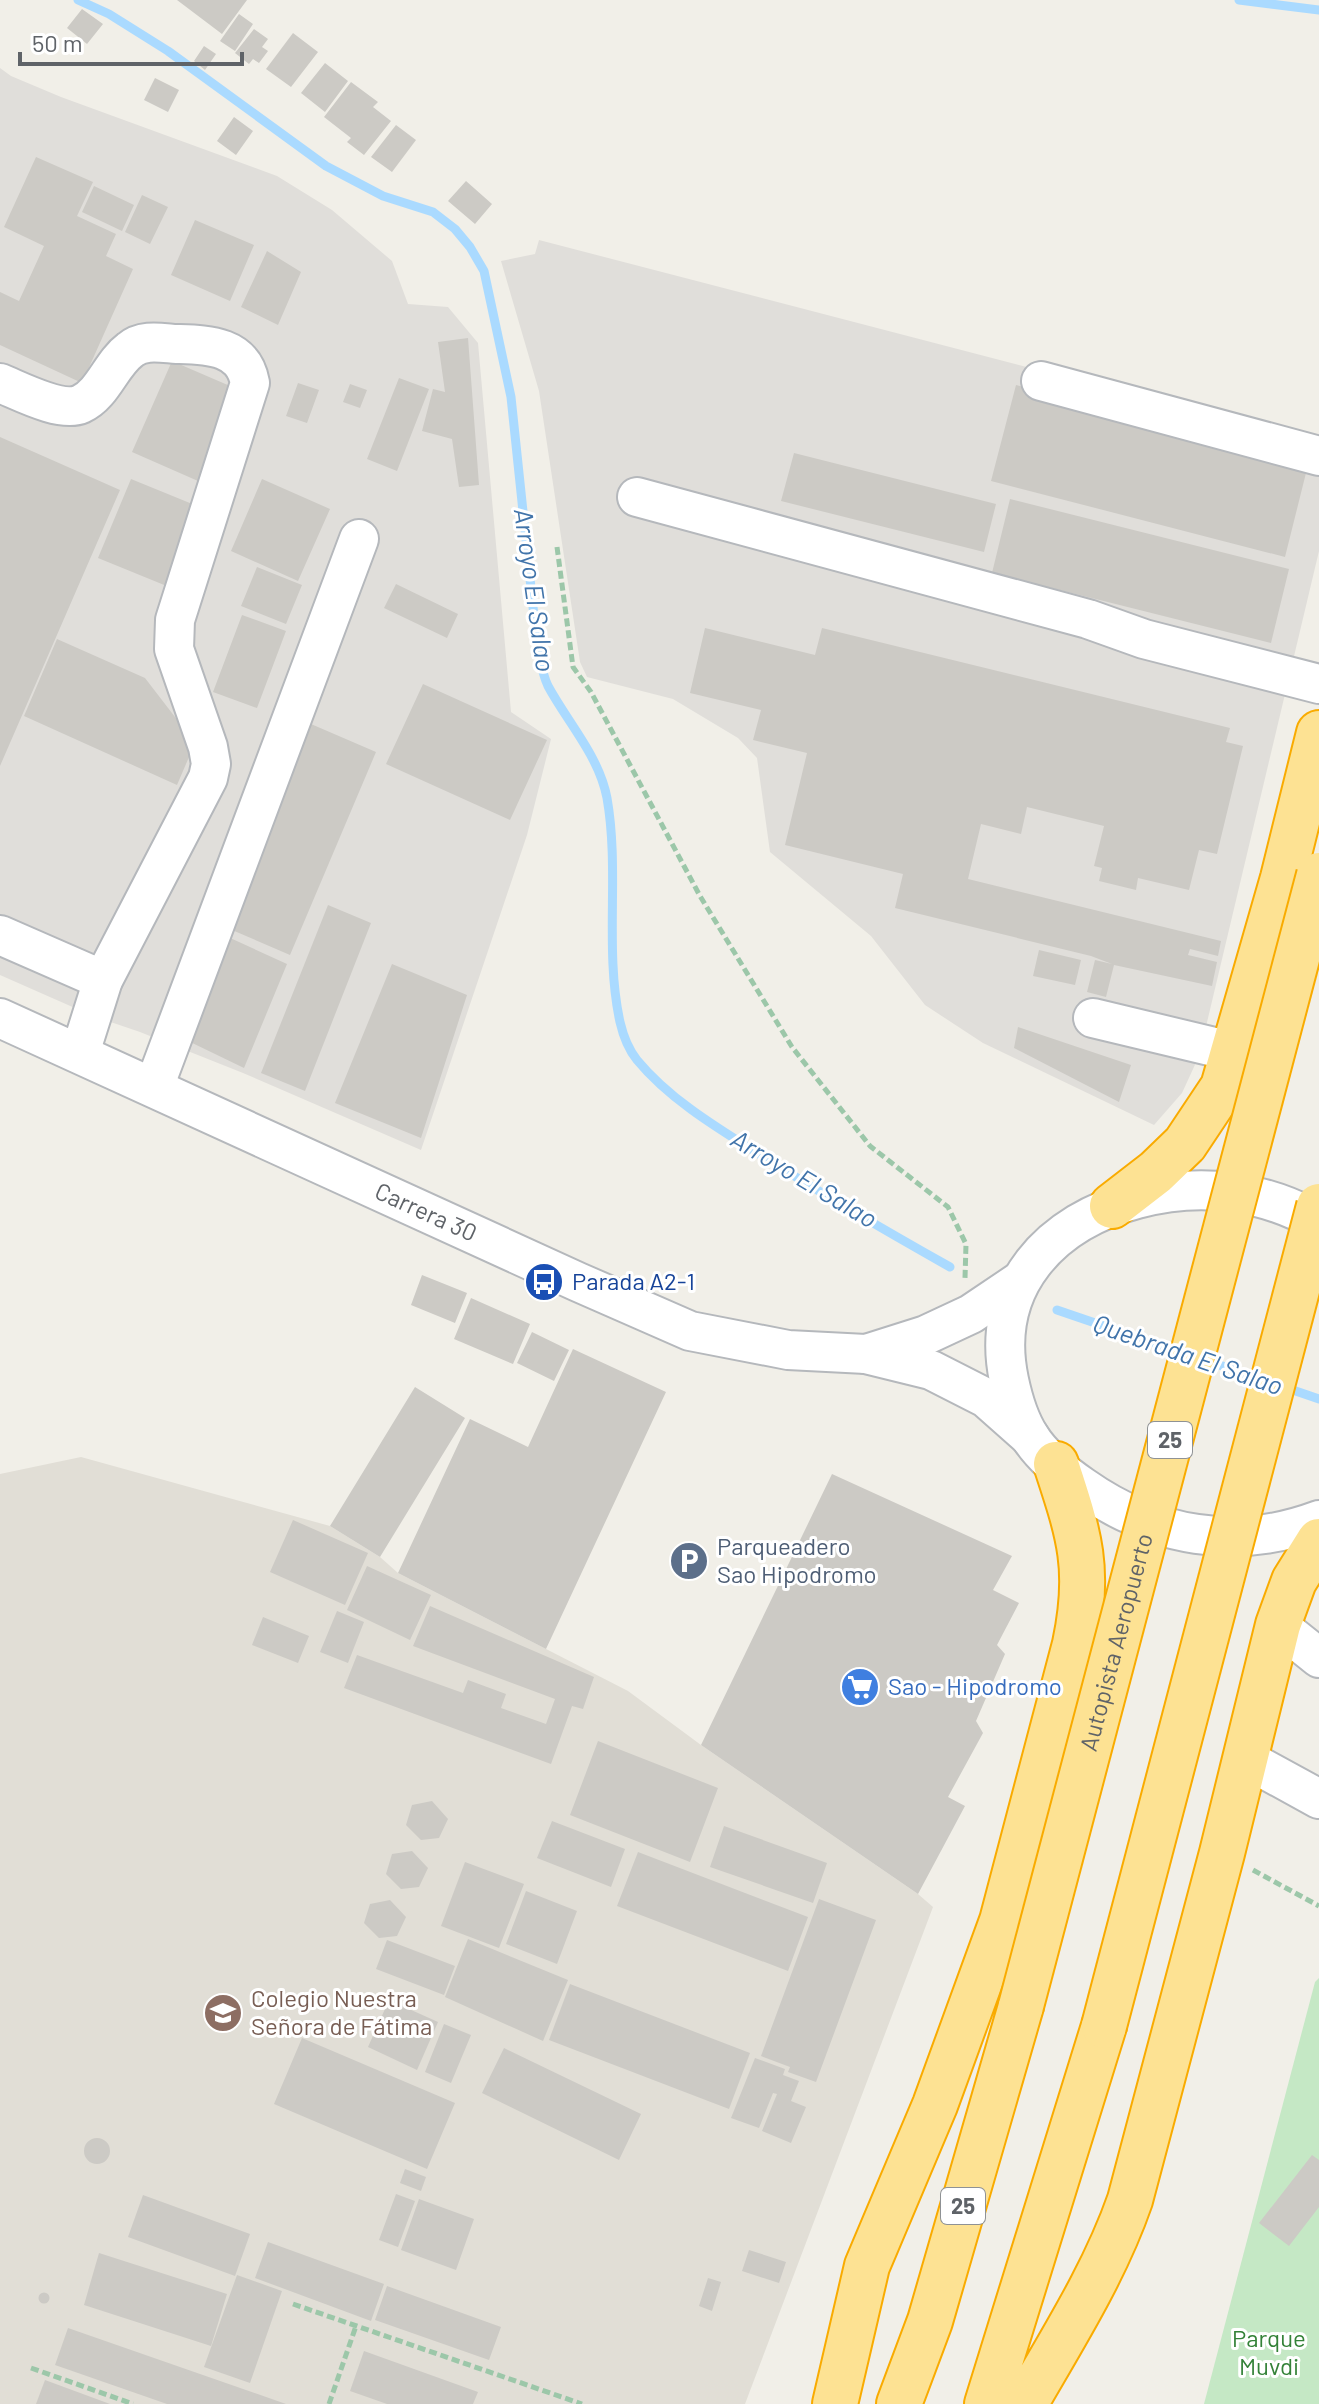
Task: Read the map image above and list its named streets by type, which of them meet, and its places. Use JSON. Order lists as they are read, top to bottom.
{
  "streets": {
    "highway": ["25", "Autopista Aeropuerto"],
    "street": ["Carrera 30"]
  },
  "water": ["Arroyo El Salao", "Quebrada El Salao"],
  "parks": ["Parque Muvdi"],
  "places": {
    "bus stop": ["Parada A2-1"],
    "parking": ["Parqueadero Sao Hipodromo"],
    "supermarket": ["Sao - Hipodromo"],
    "school or university": ["Colegio Nuestra Señora de Fátima"]
  },
  "scale_bar": "50 m"
}
